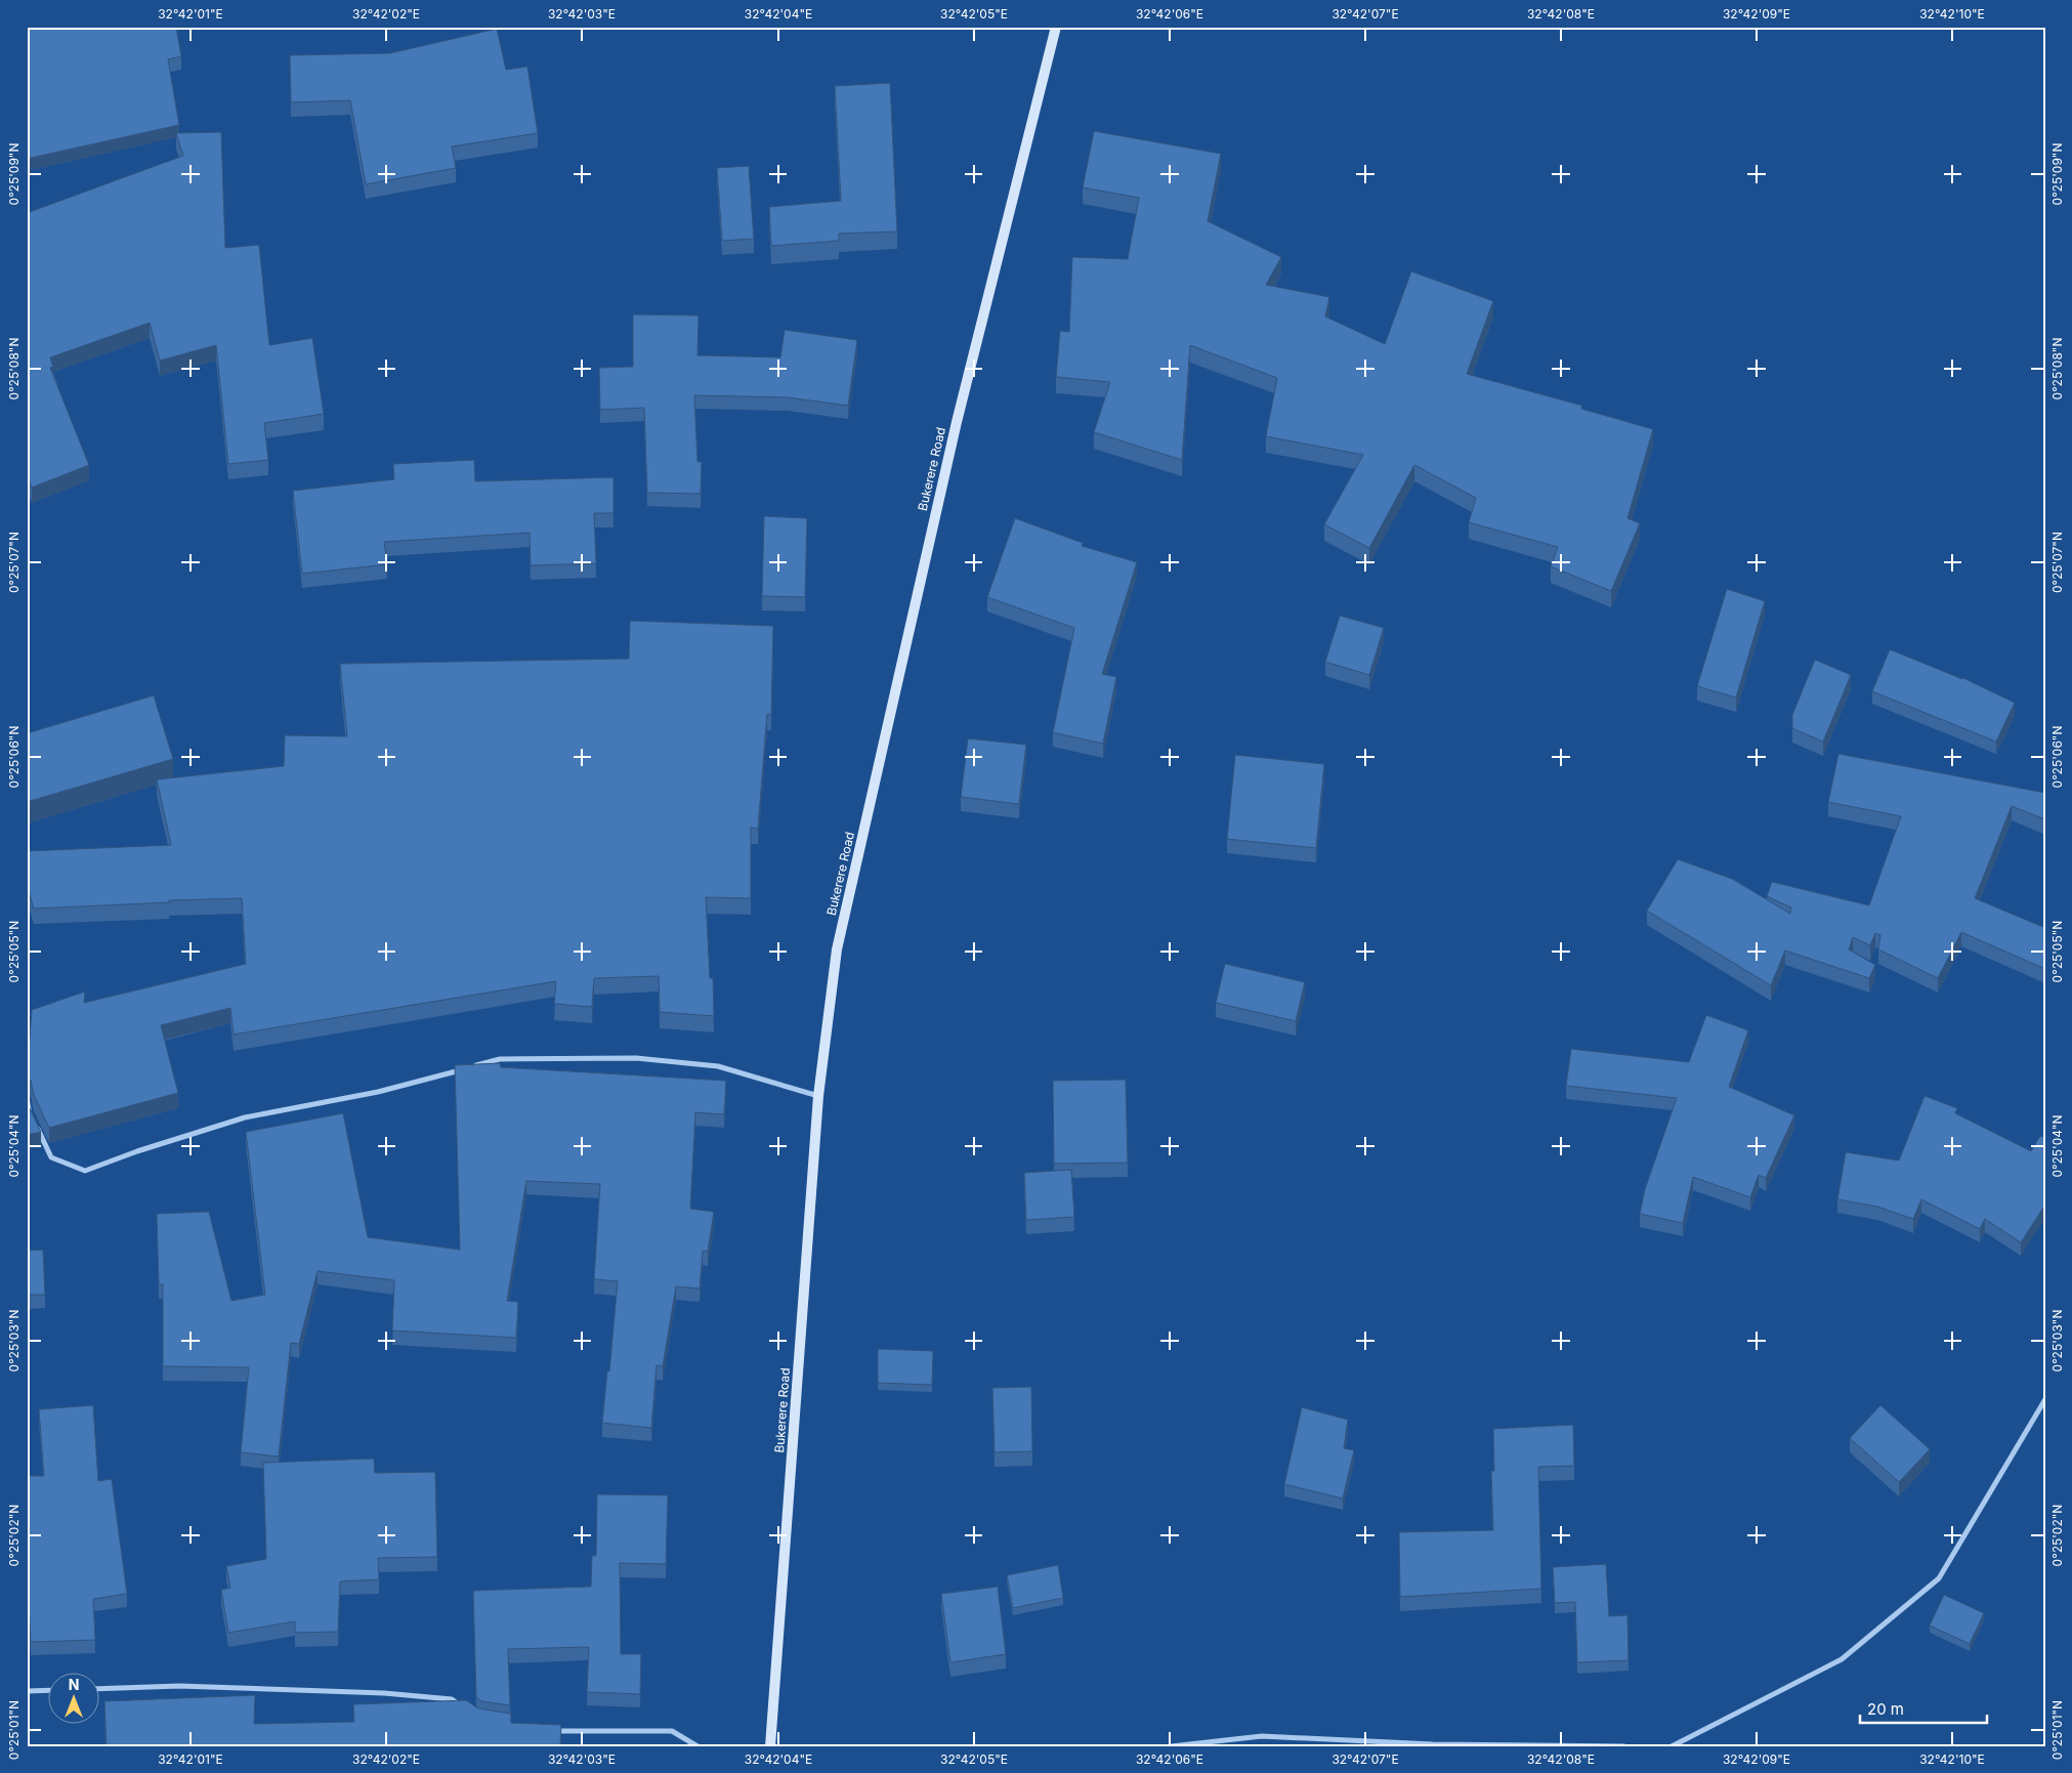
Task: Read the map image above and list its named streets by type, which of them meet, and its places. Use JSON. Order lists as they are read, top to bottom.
{
  "streets": {
    "street": ["Bukerere Road"]
  },
  "scale_bar": "20 m",
  "north": "top",
  "coordinates": [
    "32°42'01\"E",
    "32°42'02\"E",
    "32°42'03\"E",
    "32°42'04\"E",
    "32°42'05\"E",
    "32°42'06\"E",
    "32°42'07\"E",
    "32°42'08\"E",
    "32°42'09\"E",
    "32°42'10\"E",
    "0°25'09\"N",
    "0°25'08\"N",
    "0°25'07\"N",
    "0°25'06\"N",
    "0°25'05\"N",
    "0°25'04\"N",
    "0°25'03\"N",
    "0°25'02\"N",
    "0°25'01\"N"
  ]
}
